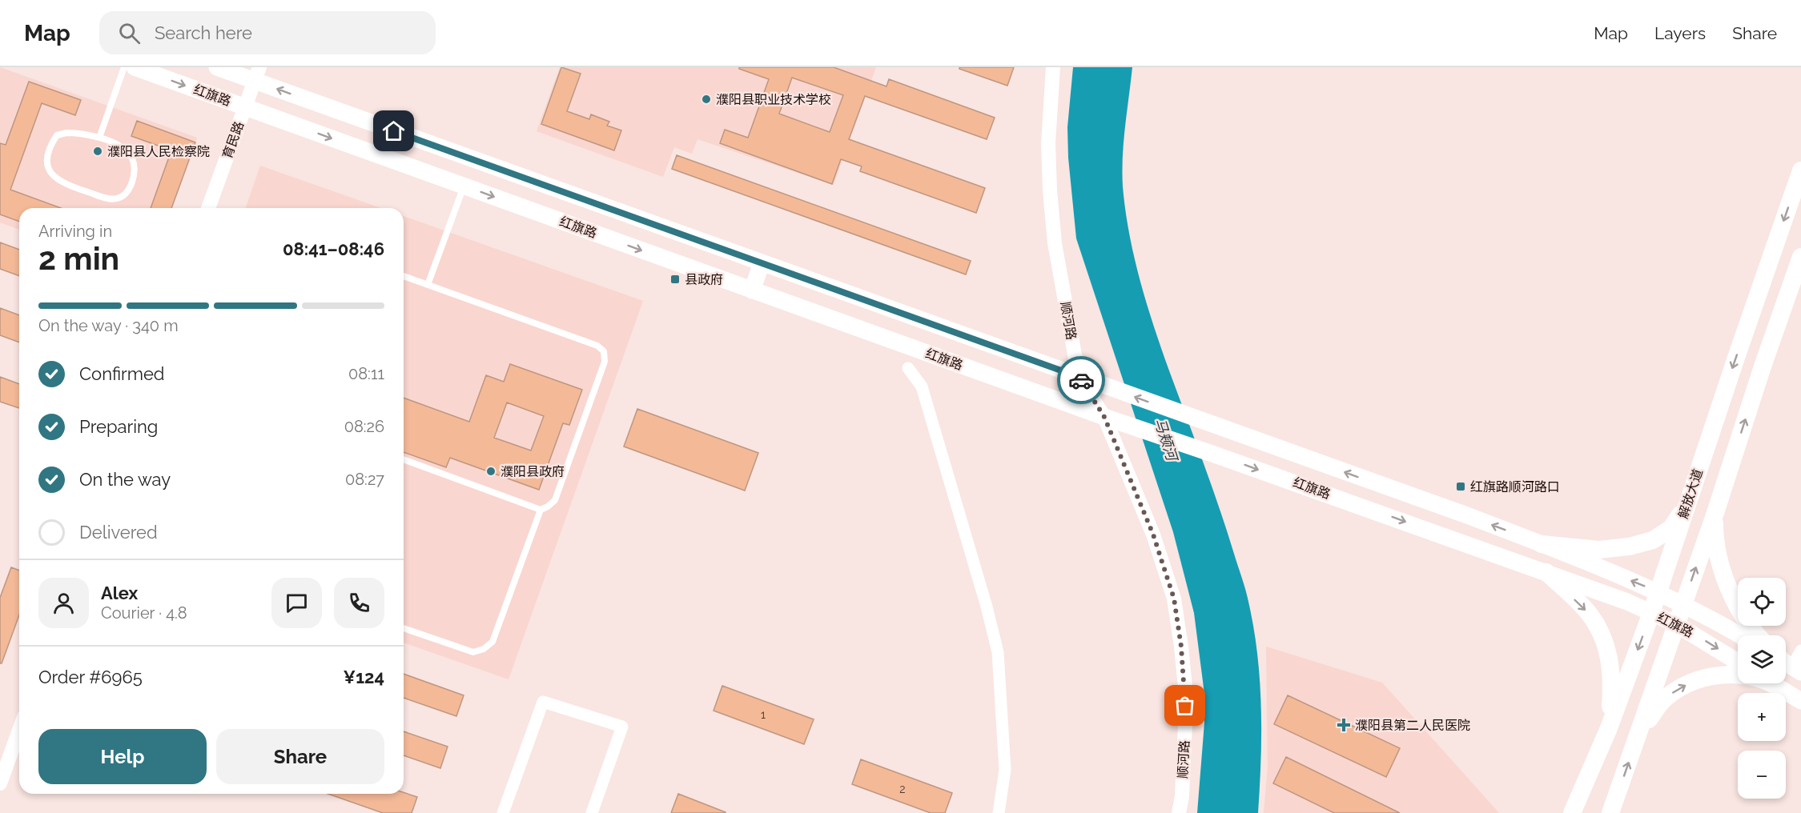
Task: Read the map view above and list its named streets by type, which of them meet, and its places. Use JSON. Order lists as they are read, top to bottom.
{
  "streets": {
    "main road": ["红旗路", "解放大道"],
    "street": ["育民路", "顺河路"]
  },
  "crossings": [
    ["红旗路", "育民路"],
    ["红旗路", "顺河路"],
    ["红旗路", "解放大道"]
  ],
  "water": ["马颊河"],
  "places": {
    "other": ["濮阳县职业技术学校", "濮阳县人民检察院", "濮阳县政府"],
    "transit": ["县政府", "红旗路顺河路口"],
    "health": ["濮阳县第二人民医院"]
  },
  "house_numbers": ["1", "2"],
  "page": {
    "header": "Map",
    "search": "Search here",
    "nav": ["Map", "Layers", "Share"],
    "heading": ["2 min", "Arriving in", "08:41–08:46"],
    "panel": [
      "Alex",
      "Courier · 4.8",
      "Order #6965",
      "¥124"
    ],
    "bar": "On the way · 340 m",
    "list": [
      ["Confirmed", "08:11"],
      ["Preparing", "08:26"],
      ["On the way", "08:27"],
      "Delivered"
    ],
    "map_buttons": ["+", "−"],
    "buttons": ["Help", "Share"]
  }
}
